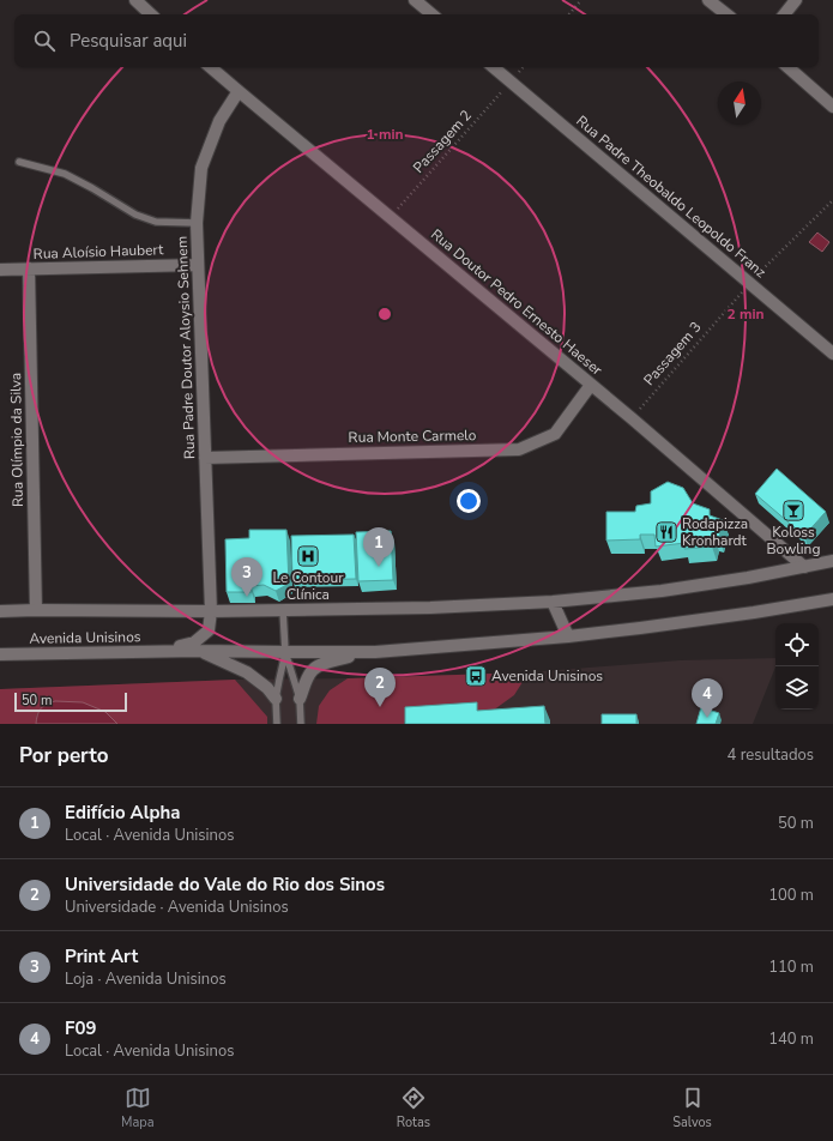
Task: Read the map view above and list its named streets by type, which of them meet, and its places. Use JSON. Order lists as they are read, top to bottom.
{
  "streets": {
    "street": [
      "Rua Padre Theobaldo Leopoldo Franz",
      "Rua Aloísio Haubert",
      "Rua Doutor Pedro Ernesto Haeser",
      "Rua Padre Doutor Aloysio Sehnem",
      "Rua Monte Carmelo",
      "Rua Olímpio da Silva",
      "Avenida Unisinos"
    ],
    "path": ["Passagem 2", "Passagem 3"]
  },
  "crossings": [
    ["Passagem 2", "Rua Padre Theobaldo Leopoldo Franz"],
    ["Passagem 2", "Rua Doutor Pedro Ernesto Haeser"],
    ["Rua Padre Theobaldo Leopoldo Franz", "Passagem 3"],
    ["Rua Aloísio Haubert", "Rua Padre Doutor Aloysio Sehnem"],
    ["Rua Aloísio Haubert", "Rua Olímpio da Silva"],
    ["Rua Doutor Pedro Ernesto Haeser", "Rua Padre Doutor Aloysio Sehnem"],
    ["Rua Doutor Pedro Ernesto Haeser", "Passagem 3"],
    ["Rua Doutor Pedro Ernesto Haeser", "Rua Monte Carmelo"],
    ["Rua Doutor Pedro Ernesto Haeser", "Avenida Unisinos"],
    ["Rua Padre Doutor Aloysio Sehnem", "Rua Monte Carmelo"],
    ["Rua Padre Doutor Aloysio Sehnem", "Avenida Unisinos"],
    ["Rua Olímpio da Silva", "Avenida Unisinos"]
  ],
  "places": {
    "bar": ["Koloss Bowling"],
    "restaurant": ["Rodapizza Kronhardt"],
    "hospital": ["Le Contour Clínica"],
    "bus stop": ["Avenida Unisinos"]
  },
  "scale_bar": "50 m",
  "north": "top",
  "page": {
    "search": "Pesquisar aqui",
    "pins": [
      "1",
      "3",
      "2",
      "4"
    ],
    "scale": "50 m",
    "heading": ["Por perto", "4 resultados"],
    "list": [
      {
        "mark": "1",
        "name": "Edifício Alpha",
        "note": "Local · Avenida Unisinos",
        "value": "50 m"
      },
      {
        "mark": "2",
        "name": "Universidade do Vale do Rio dos Sinos",
        "note": "Universidade · Avenida Unisinos",
        "value": "100 m"
      },
      {
        "mark": "3",
        "name": "Print Art",
        "note": "Loja · Avenida Unisinos",
        "value": "110 m"
      },
      {
        "mark": "4",
        "name": "F09",
        "note": "Local · Avenida Unisinos",
        "value": "140 m"
      }
    ],
    "nav": ["Mapa", "Rotas", "Salvos"]
  },
  "rings": ["1 min", "2 min"]
}
